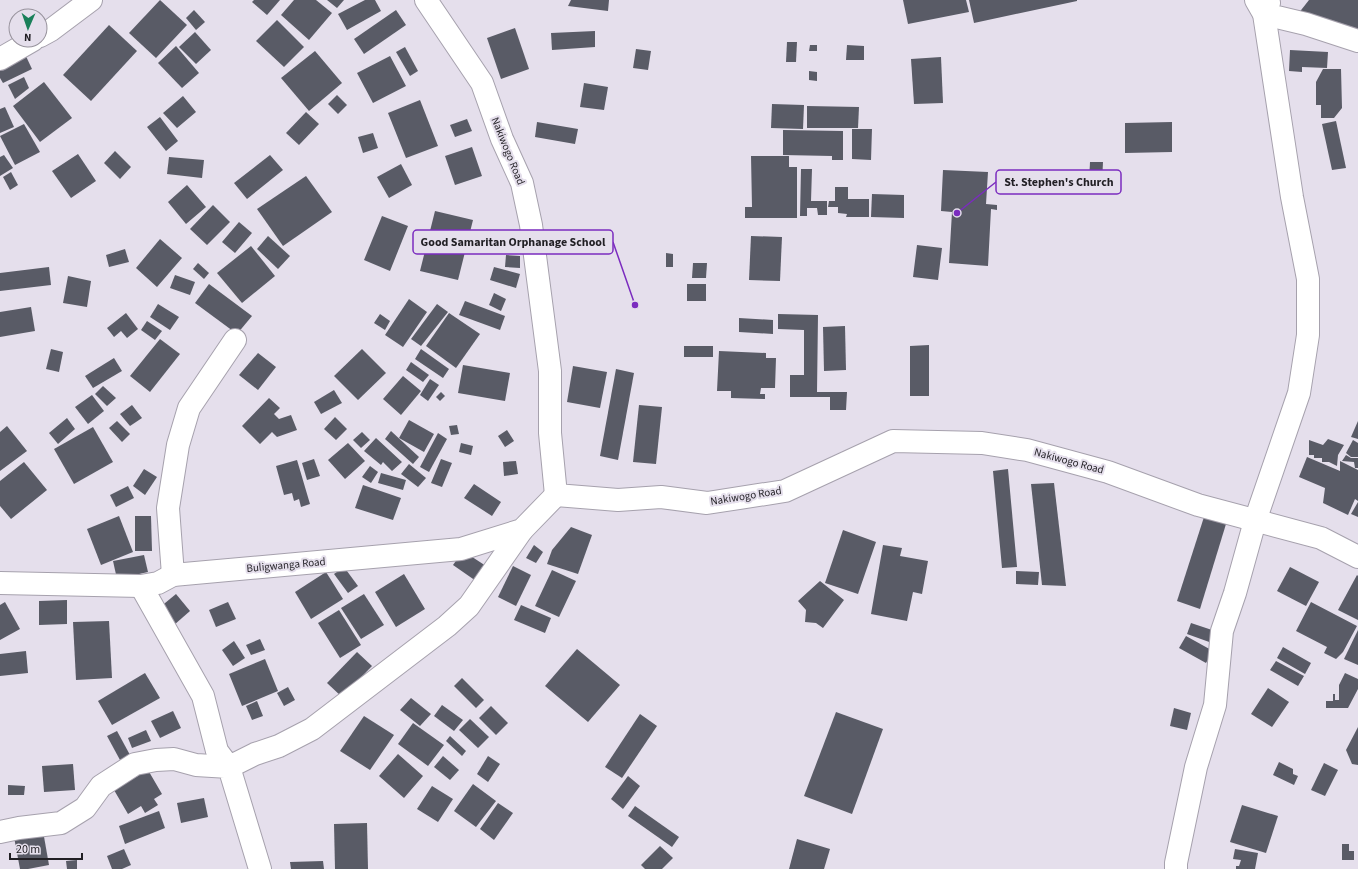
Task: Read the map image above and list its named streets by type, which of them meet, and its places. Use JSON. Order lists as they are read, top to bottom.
{
  "streets": {
    "street": ["Nakiwogo Road", "Buligwanga Road"]
  },
  "crossings": [
    ["Nakiwogo Road", "Buligwanga Road"]
  ],
  "places": ["St. Stephen's Church", "Good Samaritan Orphanage School"],
  "scale_bar": "20 m",
  "north": "bottom"
}
